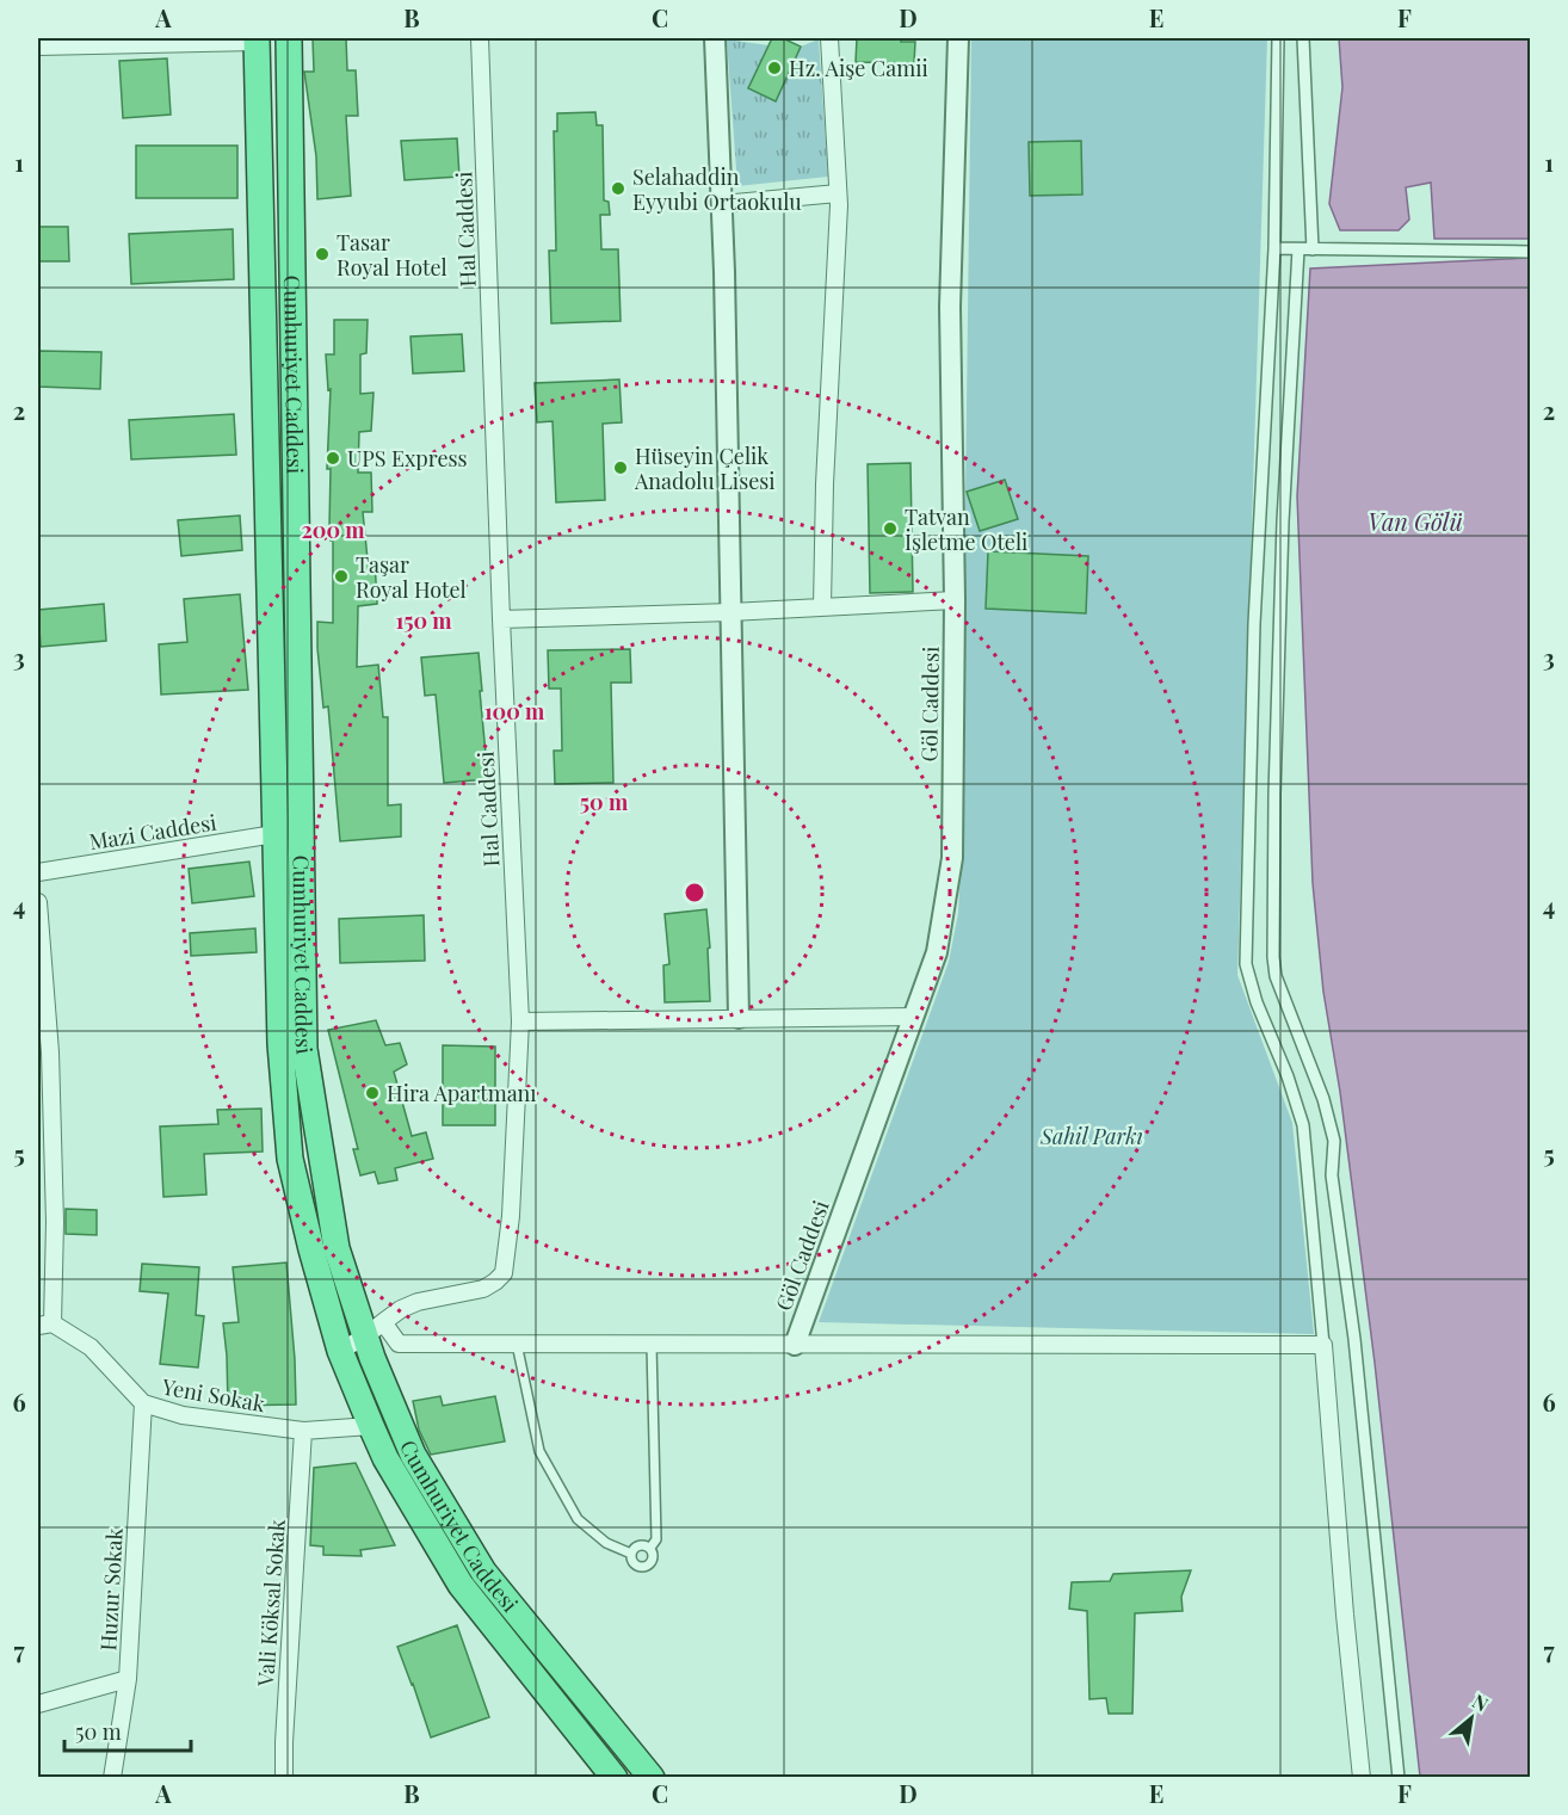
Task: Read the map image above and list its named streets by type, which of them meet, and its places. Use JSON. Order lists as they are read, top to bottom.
{
  "streets": {
    "highway": ["Cumhuriyet Caddesi"],
    "street": [
      "Hal Caddesi",
      "Göl Caddesi",
      "Mazi Caddesi",
      "Yeni Sokak",
      "Huzur Sokak",
      "Vali Köksal Sokak"
    ]
  },
  "crossings": [
    ["Hal Caddesi", "Cumhuriyet Caddesi"],
    ["Cumhuriyet Caddesi", "Mazi Caddesi"],
    ["Cumhuriyet Caddesi", "Yeni Sokak"],
    ["Yeni Sokak", "Huzur Sokak"],
    ["Yeni Sokak", "Vali Köksal Sokak"]
  ],
  "water": ["Van Gölü"],
  "parks": ["Sahil Parkı"],
  "places": [
    "Hz. Aişe Camii",
    "Selahaddin Eyyubi Ortaokulu",
    "Tasar Royal Hotel",
    "UPS Express",
    "Hüseyin Çelik Anadolu Lisesi",
    "Tatvan İşletme Oteli",
    "Taşar Royal Hotel",
    "Hira Apartmanı"
  ],
  "scale_bar": "50 m",
  "north": "top right",
  "grid": {
    "columns": [
      "A",
      "B",
      "C",
      "D",
      "E",
      "F"
    ],
    "rows": [
      "1",
      "2",
      "3",
      "4",
      "5",
      "6",
      "7"
    ]
  },
  "rings": [
    "200 m",
    "150 m",
    "100 m",
    "50 m"
  ]
}
